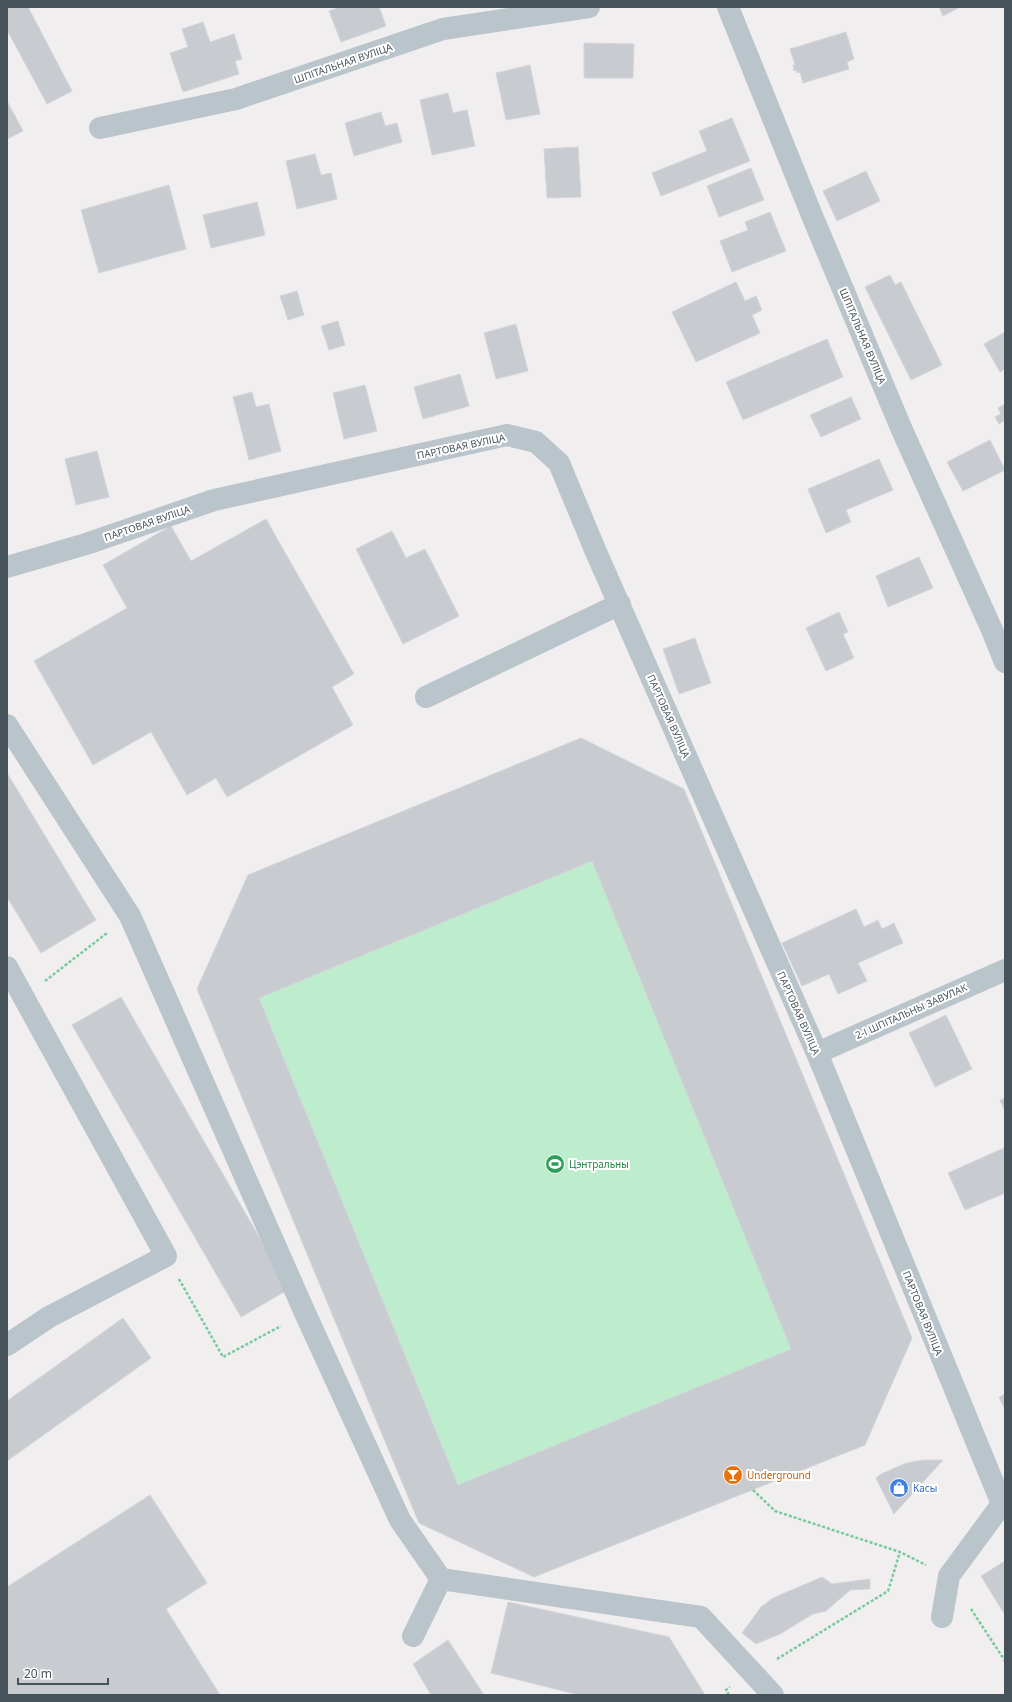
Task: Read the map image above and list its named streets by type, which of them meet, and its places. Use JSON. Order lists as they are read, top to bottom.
{
  "streets": {
    "street": ["ШПІТАЛЬНАЯ ВУЛІЦА", "ПАРТОВАЯ ВУЛІЦА", "2-І ШПІТАЛЬНЫ ЗАВУЛАК"]
  },
  "crossings": [
    ["ПАРТОВАЯ ВУЛІЦА", "2-І ШПІТАЛЬНЫ ЗАВУЛАК"]
  ],
  "places": {
    "sports": ["Цэнтральны"],
    "bar": ["Underground"],
    "shop": ["Касы"]
  },
  "scale_bar": "20 m"
}
